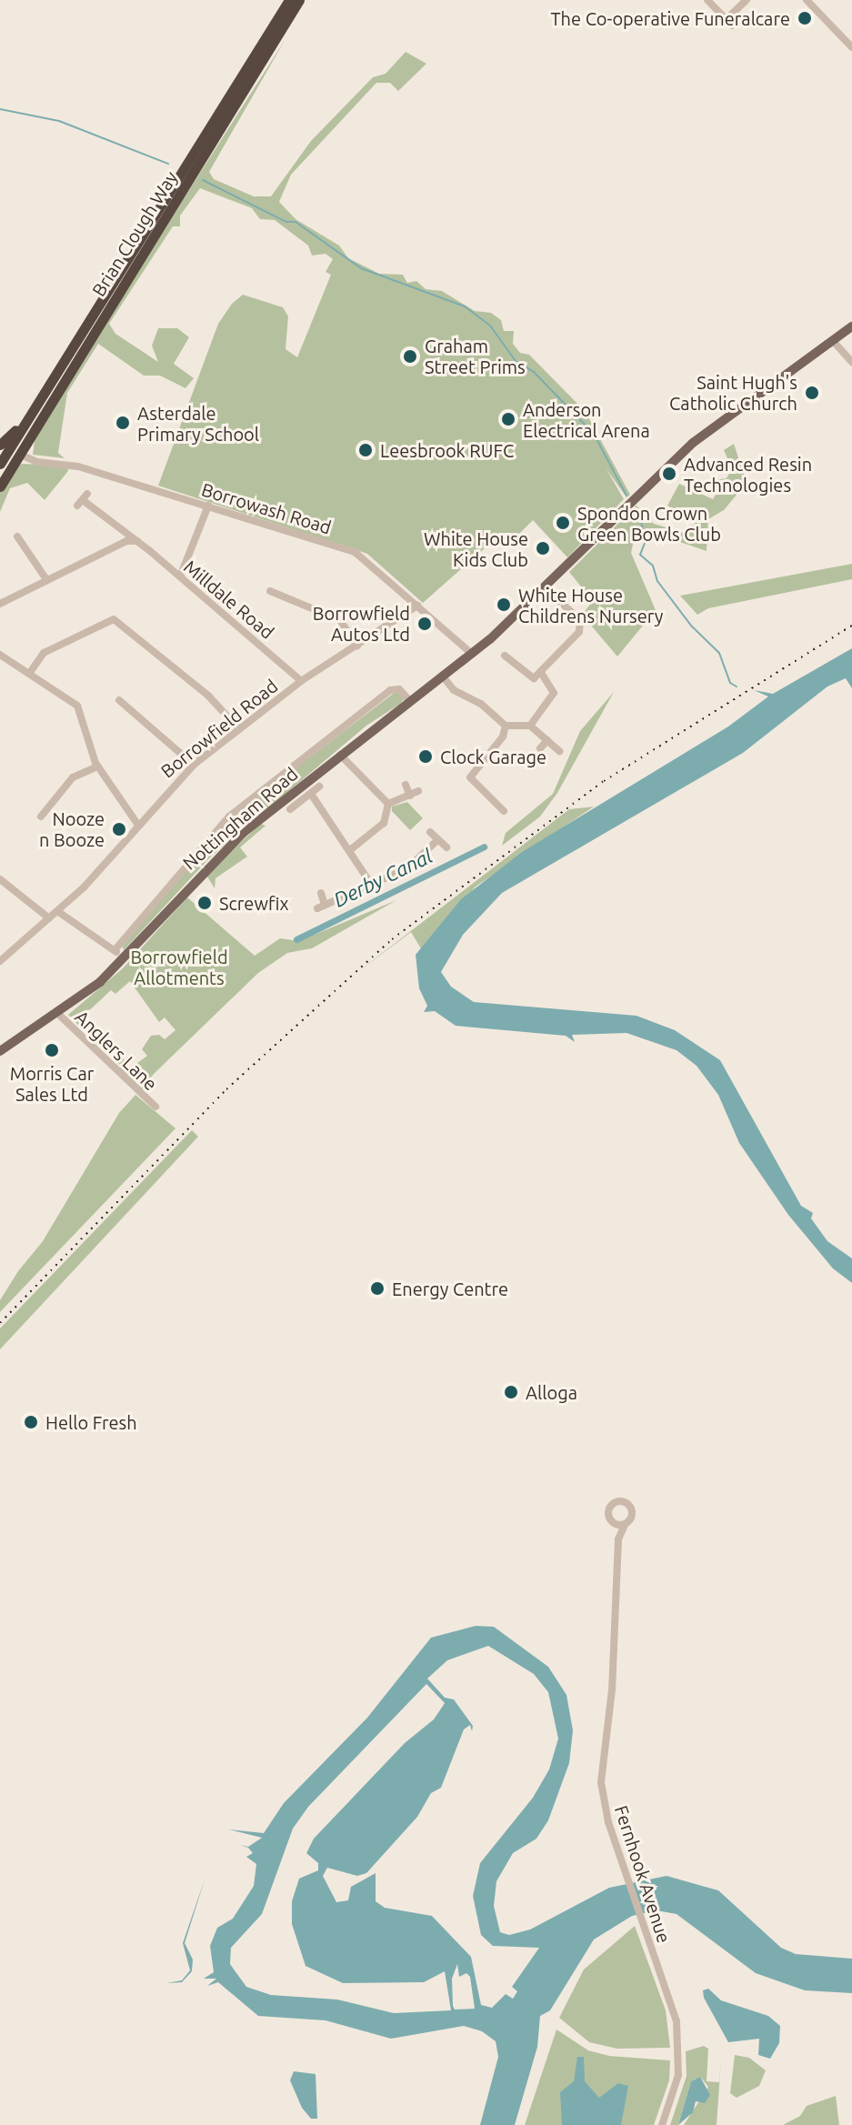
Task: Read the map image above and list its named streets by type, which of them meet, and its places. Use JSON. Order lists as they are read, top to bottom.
{
  "streets": {
    "highway": ["Brian Clough Way"],
    "main road": ["Nottingham Road"],
    "street": [
      "Borrowash Road",
      "Milldale Road",
      "Borrowfield Road",
      "Anglers Lane",
      "Fernhook Avenue"
    ]
  },
  "crossings": [
    ["Brian Clough Way", "Borrowash Road"],
    ["Borrowash Road", "Borrowfield Road"],
    ["Borrowash Road", "Nottingham Road"],
    ["Milldale Road", "Borrowfield Road"],
    ["Nottingham Road", "Anglers Lane"]
  ],
  "water": ["Derby Canal"],
  "parks": ["Borrowfield Allotments"],
  "places": [
    "The Co-operative Funeralcare",
    "Graham Street Prims",
    "Saint Hugh's Catholic Church",
    "Anderson Electrical Arena",
    "Asterdale Primary School",
    "Leesbrook RUFC",
    "Advanced Resin Technologies",
    "Spondon Crown Green Bowls Club",
    "White House Kids Club",
    "White House Childrens Nursery",
    "Borrowfield Autos Ltd",
    "Clock Garage",
    "Nooze n Booze",
    "Screwfix",
    "Morris Car Sales Ltd",
    "Energy Centre",
    "Alloga",
    "Hello Fresh"
  ]
}
